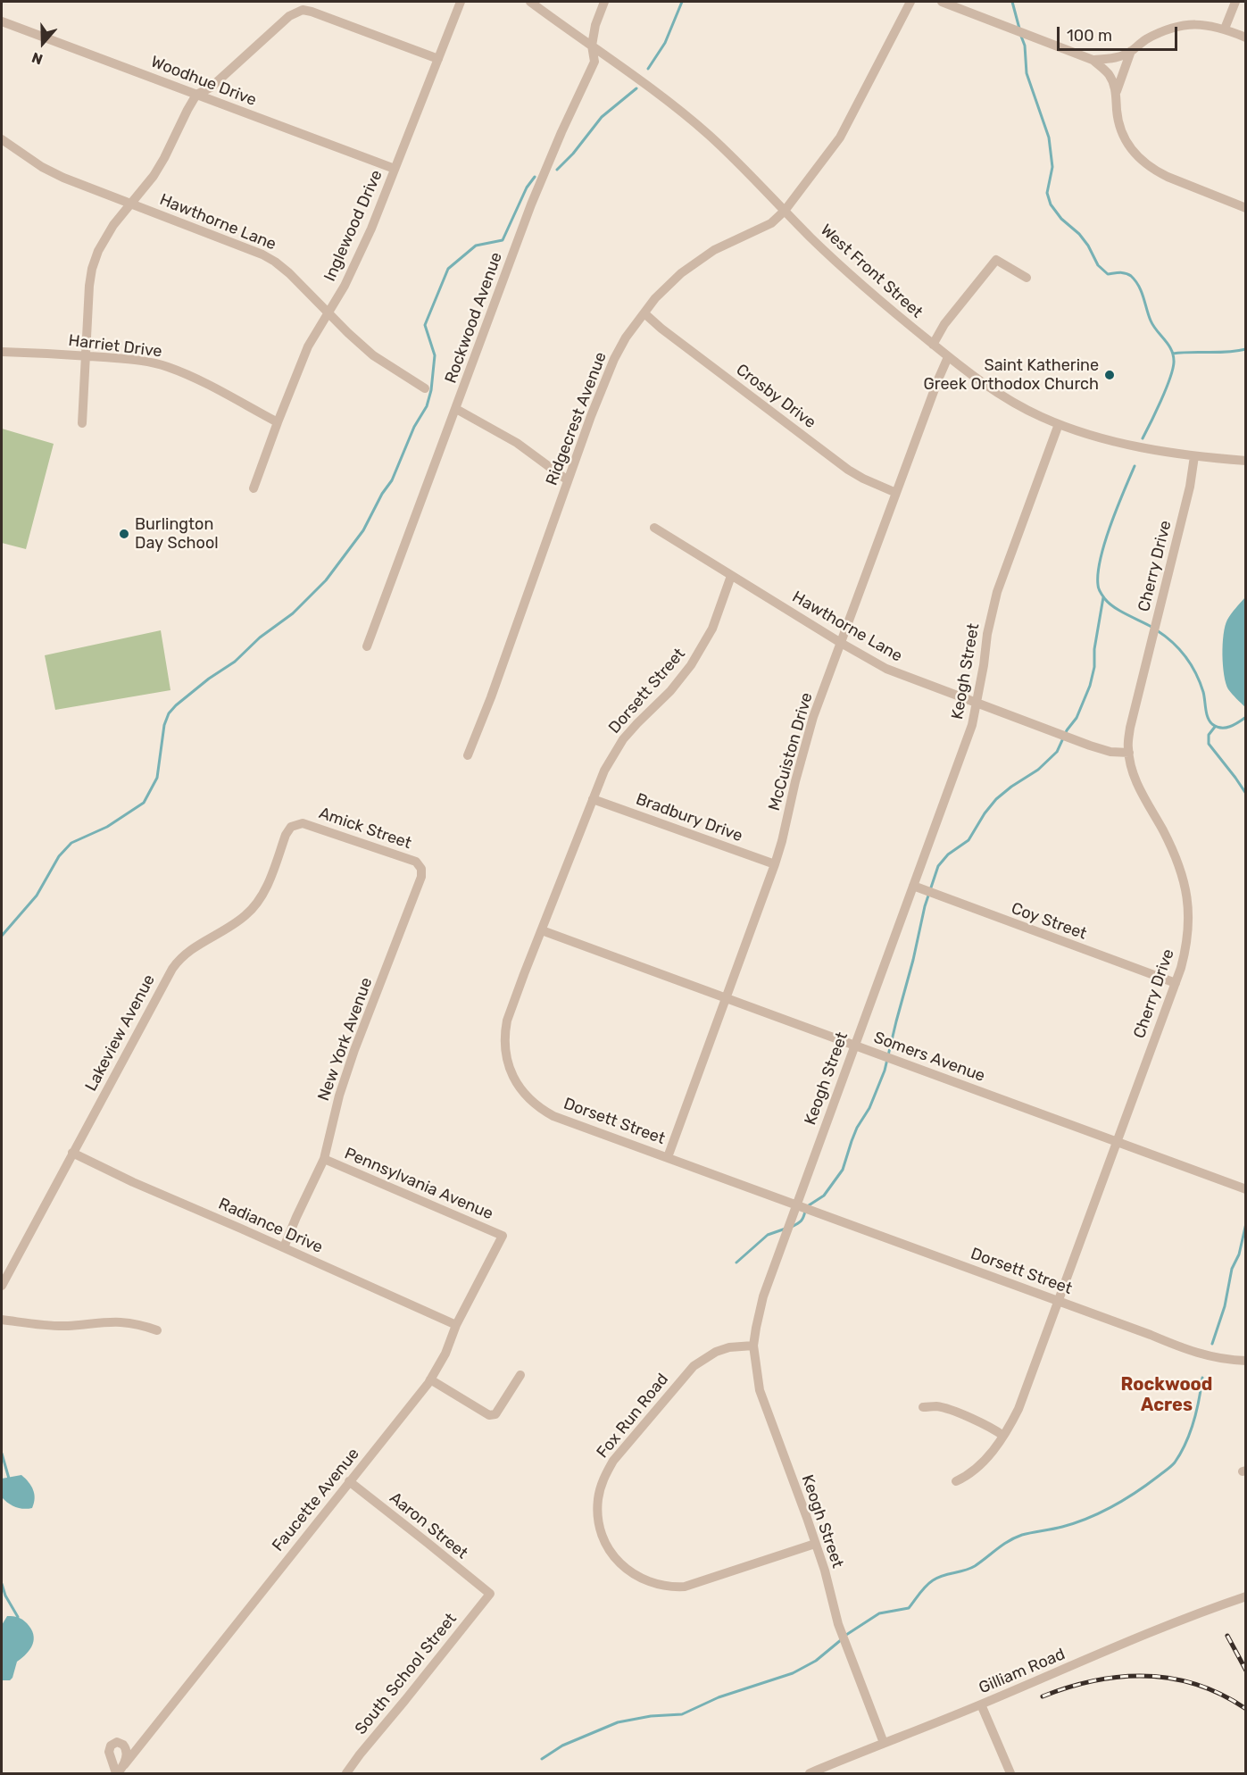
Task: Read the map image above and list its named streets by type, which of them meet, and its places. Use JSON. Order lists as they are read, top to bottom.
{
  "streets": {
    "street": [
      "Woodhue Drive",
      "Hawthorne Lane",
      "Inglewood Drive",
      "West Front Street",
      "Rockwood Avenue",
      "Harriet Drive",
      "Crosby Drive",
      "Ridgecrest Avenue",
      "Cherry Drive",
      "Keogh Street",
      "Dorsett Street",
      "McCuiston Drive",
      "Bradbury Drive",
      "Amick Street",
      "Coy Street",
      "Lakeview Avenue",
      "New York Avenue",
      "Somers Avenue",
      "Pennsylvania Avenue",
      "Radiance Drive",
      "Fox Run Road",
      "Faucette Avenue",
      "Aaron Street",
      "Gilliam Road",
      "South School Street"
    ]
  },
  "crossings": [
    ["Woodhue Drive", "Inglewood Drive"],
    ["Hawthorne Lane", "Inglewood Drive"],
    ["Hawthorne Lane", "Cherry Drive"],
    ["Hawthorne Lane", "Keogh Street"],
    ["Hawthorne Lane", "Dorsett Street"],
    ["Hawthorne Lane", "McCuiston Drive"],
    ["Inglewood Drive", "Harriet Drive"],
    ["West Front Street", "Rockwood Avenue"],
    ["West Front Street", "Ridgecrest Avenue"],
    ["West Front Street", "Cherry Drive"],
    ["West Front Street", "Keogh Street"],
    ["West Front Street", "McCuiston Drive"],
    ["Crosby Drive", "Ridgecrest Avenue"],
    ["Crosby Drive", "McCuiston Drive"],
    ["Cherry Drive", "Dorsett Street"],
    ["Cherry Drive", "Coy Street"],
    ["Cherry Drive", "Somers Avenue"],
    ["Keogh Street", "Dorsett Street"],
    ["Keogh Street", "Coy Street"],
    ["Keogh Street", "Somers Avenue"],
    ["Keogh Street", "Fox Run Road"],
    ["Keogh Street", "Gilliam Road"],
    ["Dorsett Street", "McCuiston Drive"],
    ["Dorsett Street", "Bradbury Drive"],
    ["Dorsett Street", "Somers Avenue"],
    ["McCuiston Drive", "Bradbury Drive"],
    ["McCuiston Drive", "Somers Avenue"],
    ["Amick Street", "Lakeview Avenue"],
    ["Amick Street", "New York Avenue"],
    ["Lakeview Avenue", "Radiance Drive"],
    ["New York Avenue", "Pennsylvania Avenue"],
    ["New York Avenue", "Radiance Drive"],
    ["Pennsylvania Avenue", "Faucette Avenue"],
    ["Radiance Drive", "Faucette Avenue"],
    ["Faucette Avenue", "Aaron Street"],
    ["Aaron Street", "South School Street"]
  ],
  "districts": ["Rockwood Acres"],
  "places": ["Saint Katherine Greek Orthodox Church", "Burlington Day School"],
  "scale_bar": "100 m",
  "north": "bottom"
}
